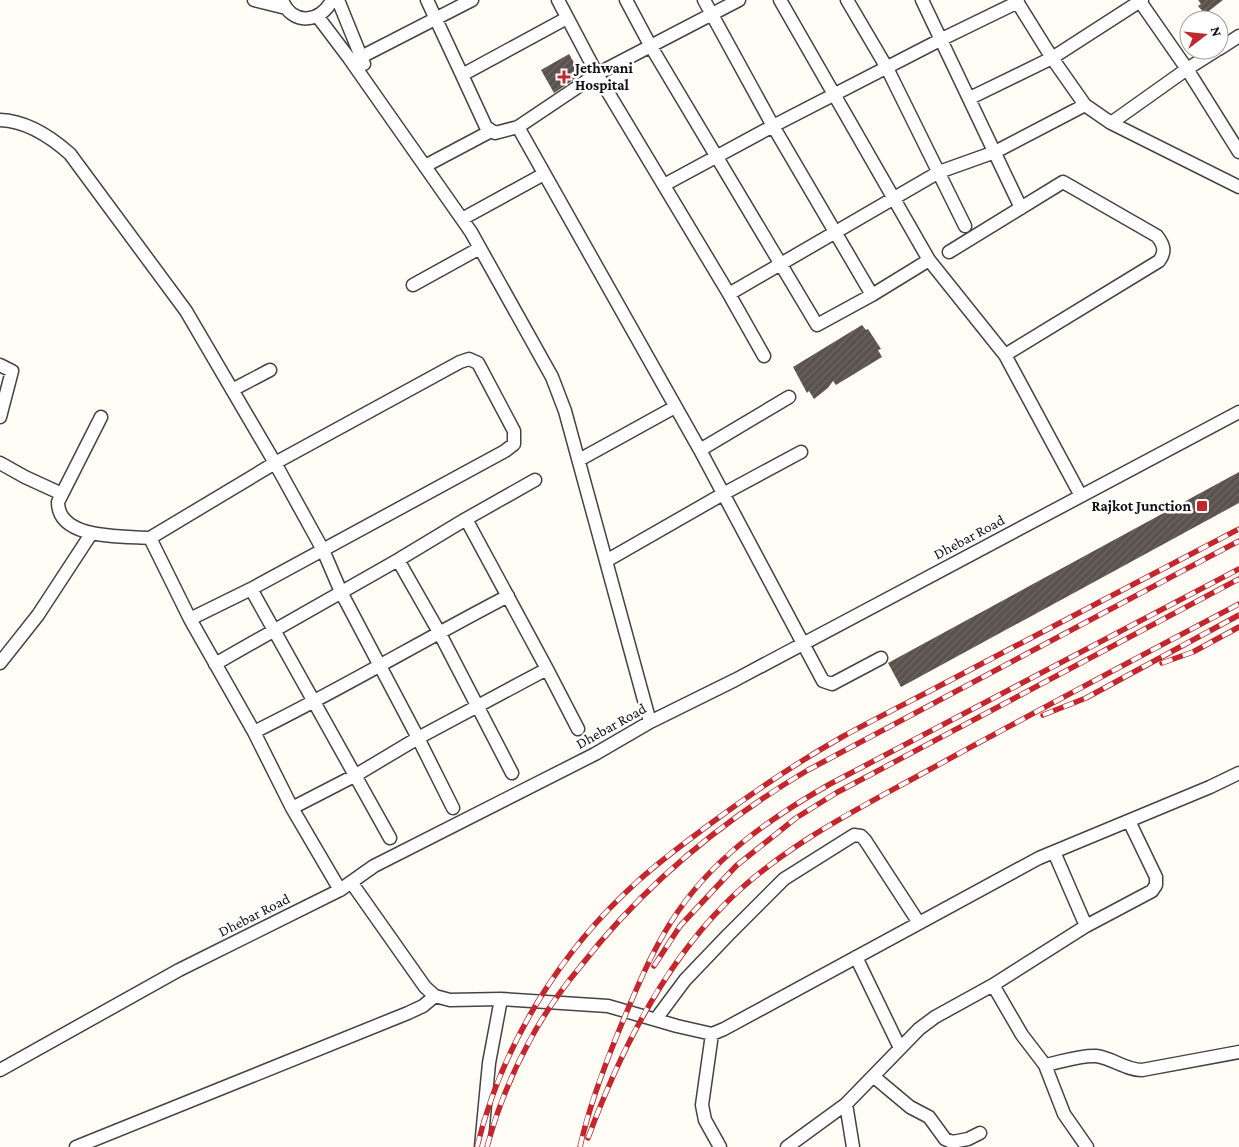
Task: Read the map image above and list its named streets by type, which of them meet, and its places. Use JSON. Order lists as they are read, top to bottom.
{
  "streets": {
    "street": ["Dhebar Road"]
  },
  "places": {
    "health": ["Jethwani Hospital"],
    "transit": ["Rajkot Junction"]
  },
  "north": "right"
}
